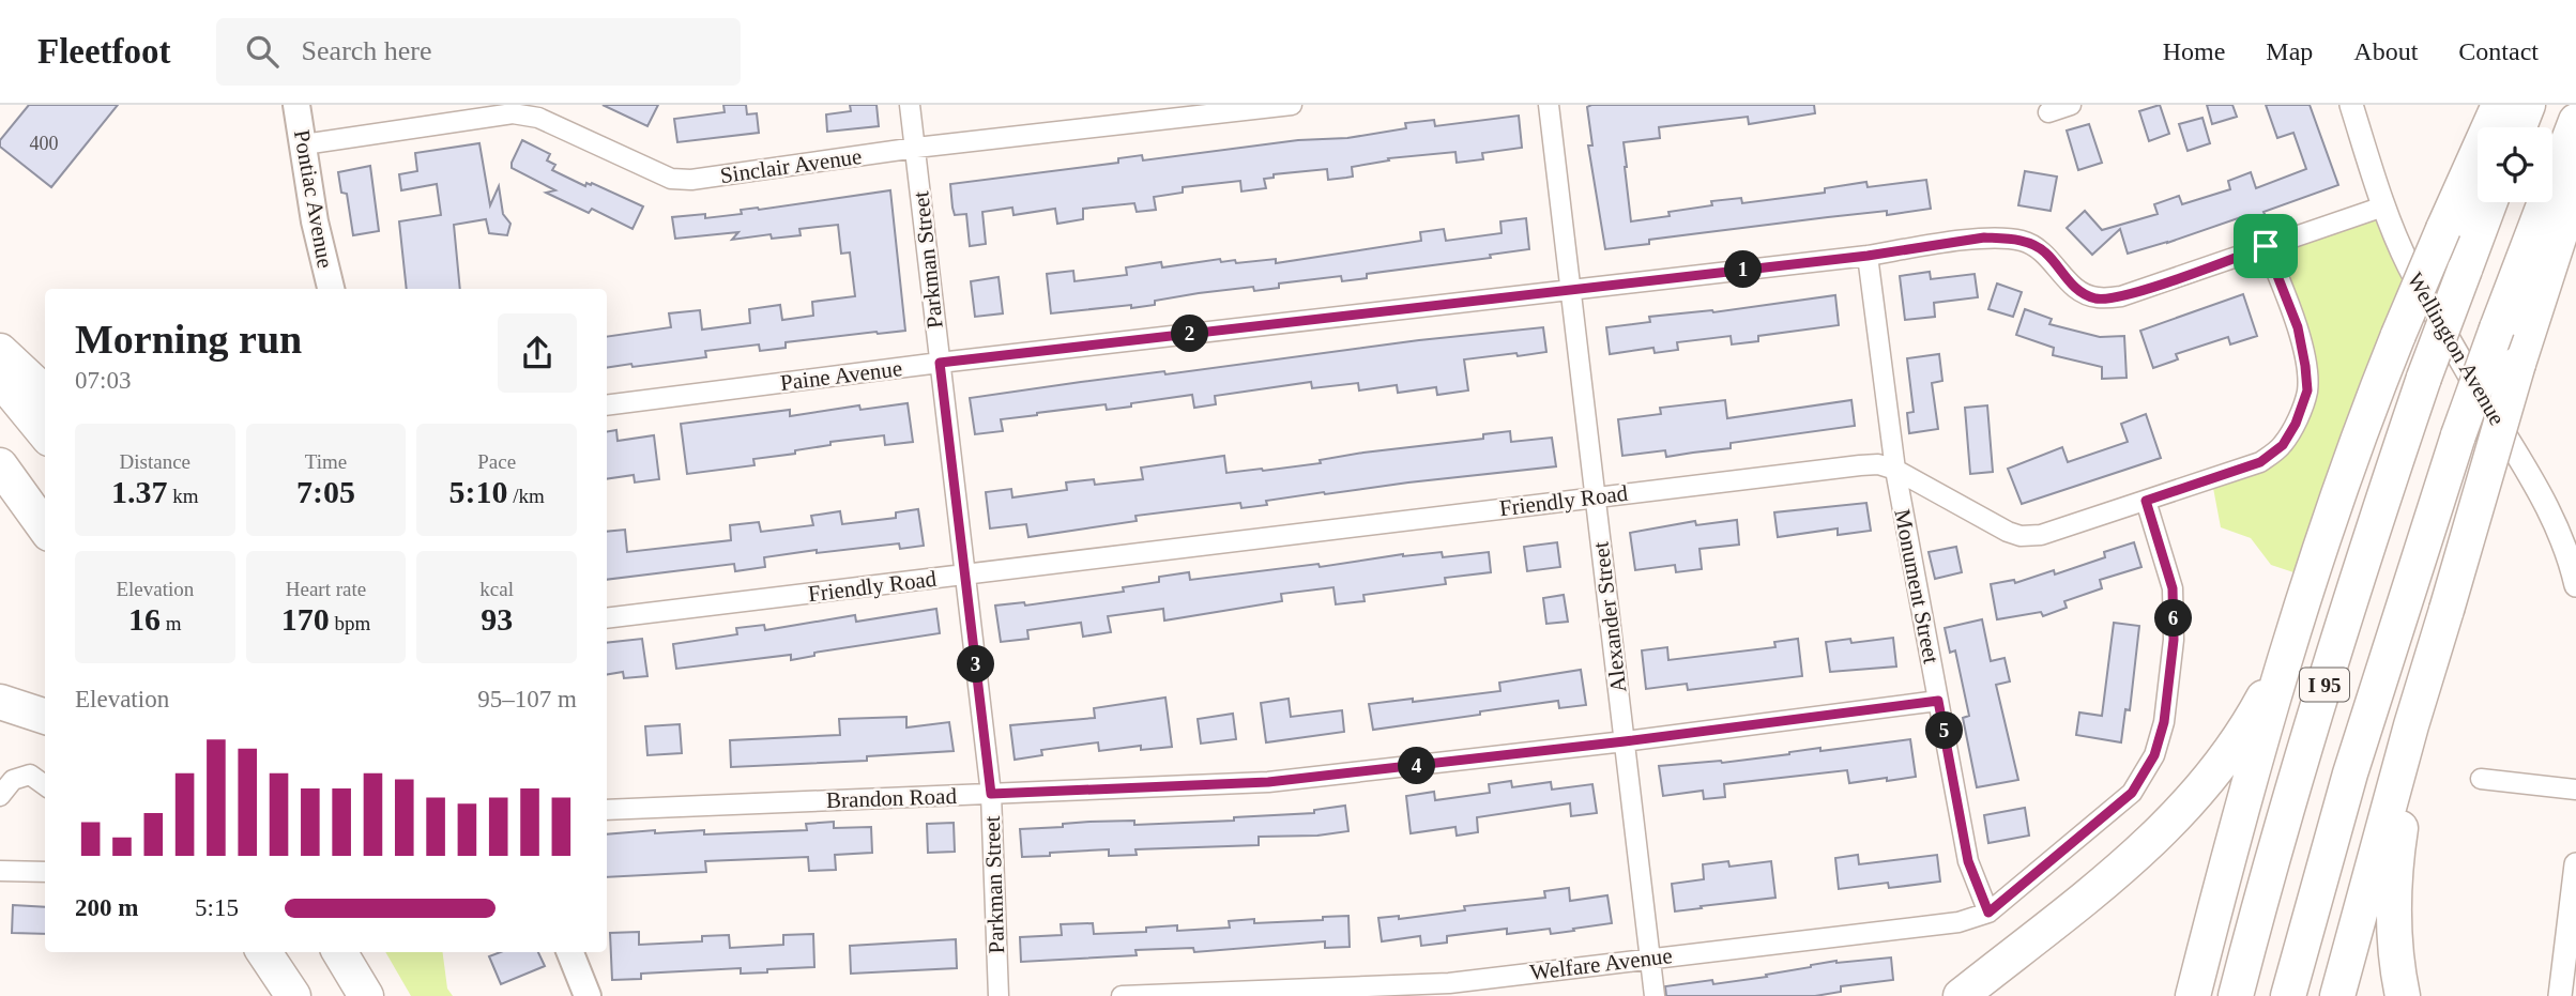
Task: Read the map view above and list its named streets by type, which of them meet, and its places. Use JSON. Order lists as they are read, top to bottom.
{
  "streets": {
    "highway": ["I 95"],
    "main road": ["Pontiac Avenue"],
    "street": [
      "Sinclair Avenue",
      "Parkman Street",
      "Wellington Avenue",
      "Paine Avenue",
      "Friendly Road",
      "Monument Street",
      "Alexander Street",
      "Brandon Road",
      "Welfare Avenue"
    ]
  },
  "crossings": [
    ["Sinclair Avenue", "Pontiac Avenue"],
    ["Sinclair Avenue", "Parkman Street"],
    ["Parkman Street", "Paine Avenue"],
    ["Parkman Street", "Friendly Road"],
    ["Parkman Street", "Brandon Road"],
    ["Wellington Avenue", "Paine Avenue"],
    ["Paine Avenue", "Friendly Road"],
    ["Paine Avenue", "Monument Street"],
    ["Paine Avenue", "Alexander Street"],
    ["Friendly Road", "Monument Street"],
    ["Friendly Road", "Alexander Street"],
    ["Monument Street", "Brandon Road"],
    ["Monument Street", "Welfare Avenue"],
    ["Alexander Street", "Brandon Road"],
    ["Alexander Street", "Welfare Avenue"]
  ],
  "house_numbers": ["400"],
  "page": {
    "header": "Fleetfoot",
    "search": "Search here",
    "nav": [
      "Home",
      "Map",
      "About",
      "Contact"
    ],
    "pins": [
      "1",
      "2",
      "6",
      "3",
      "5",
      "4"
    ],
    "heading": ["Morning run", "07:03"],
    "stats": [
      ["Distance", "1.37 km"],
      ["Time", "7:05"],
      ["Pace", "5:10 /km"],
      ["Elevation", "16 m"],
      ["Heart rate", "170 bpm"],
      ["kcal", "93"]
    ],
    "chart": ["Elevation", "95–107 m"],
    "list": [
      {
        "name": "200 m",
        "note": "5:15"
      }
    ]
  }
}
